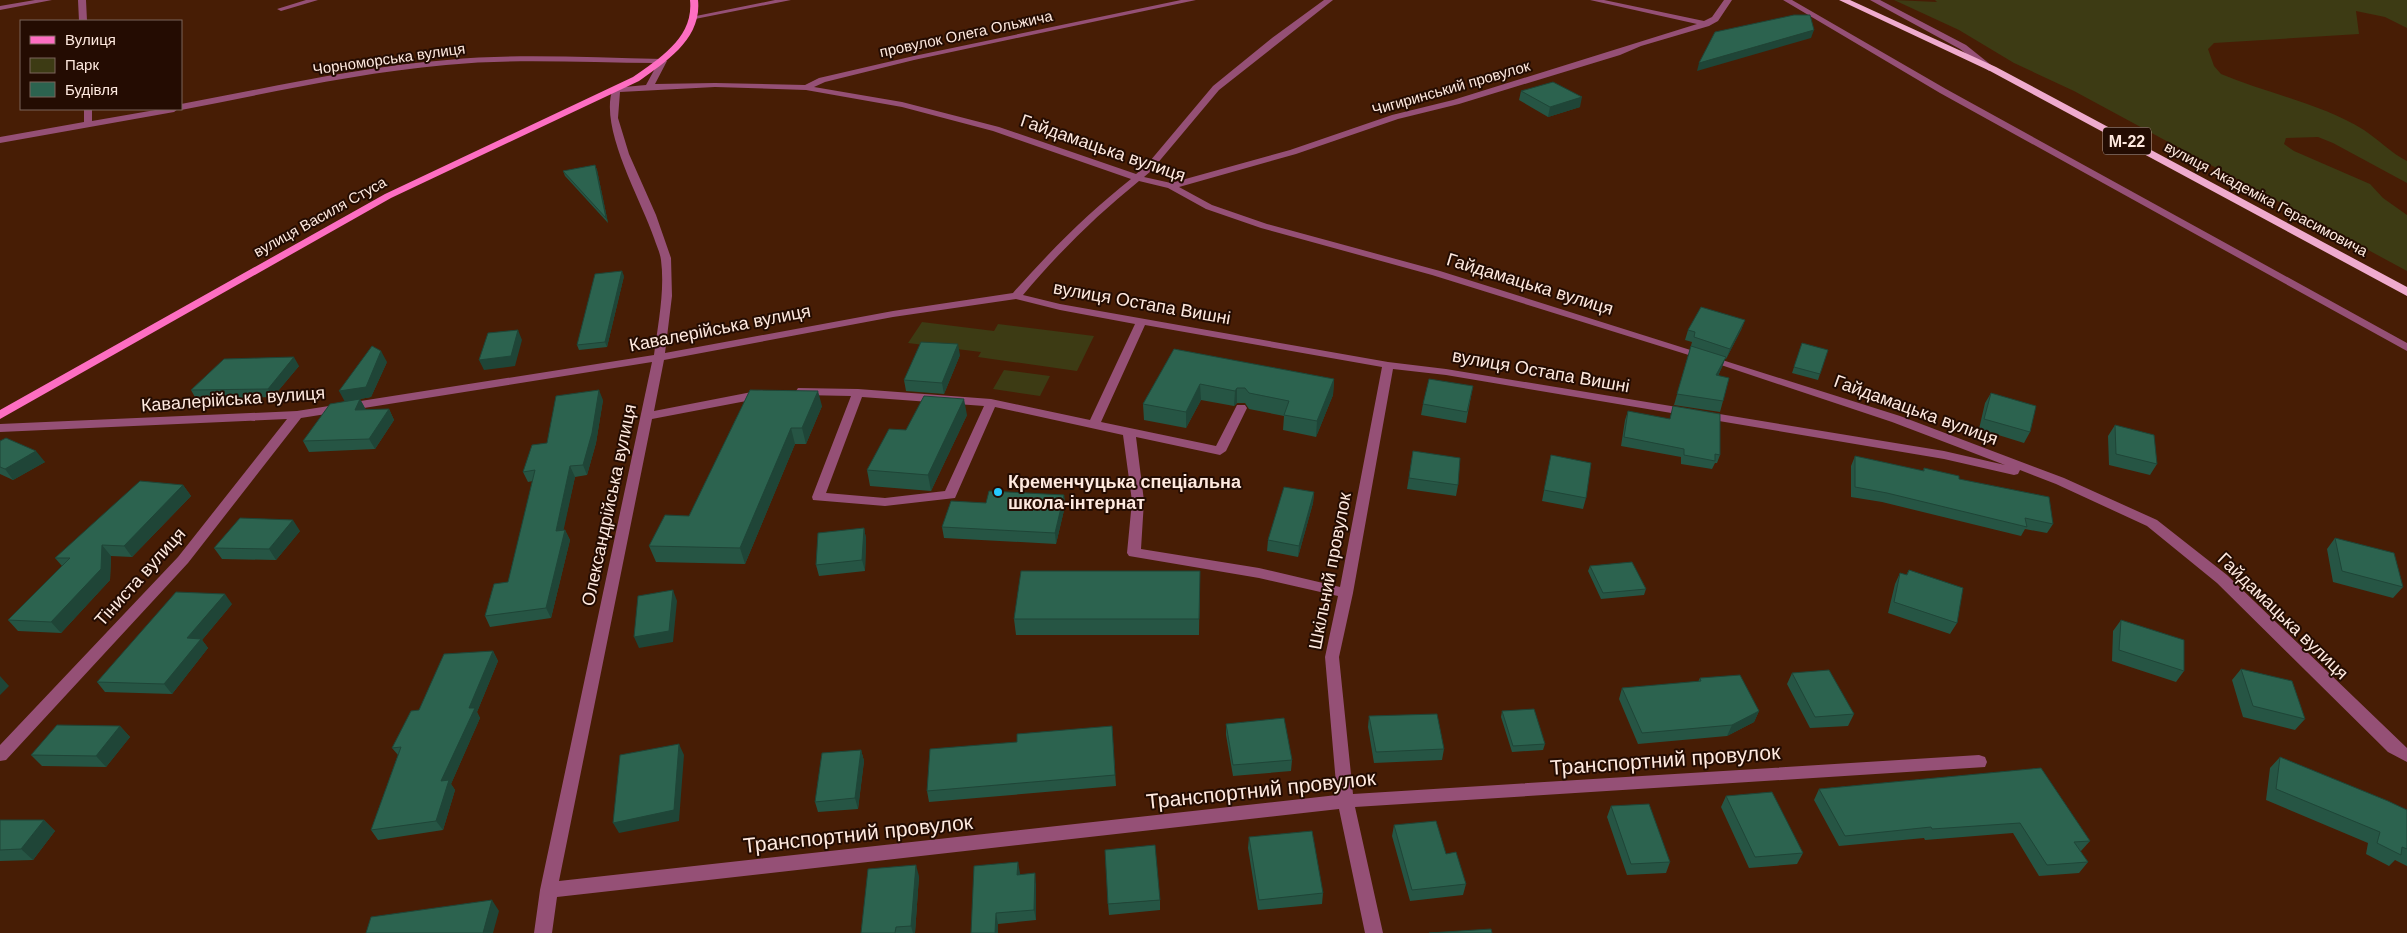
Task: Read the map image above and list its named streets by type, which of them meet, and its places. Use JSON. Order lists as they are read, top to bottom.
{
  "streets": {
    "highway": ["М-22", "вулиця Академіка Герасимовича"],
    "main road": ["вулиця Василя Стуса"],
    "street": [
      "провулок Олега Ольжича",
      "Чорноморська вулиця",
      "Чигиринський провулок",
      "Гайдамацька вулиця",
      "вулиця Остапа Вишні",
      "Кавалерійська вулиця",
      "Олександрійська вулиця",
      "Шкільний провулок",
      "Тіниста вулиця",
      "Транспортний провулок"
    ]
  },
  "crossings": [
    ["провулок Олега Ольжича", "Гайдамацька вулиця"],
    ["Чорноморська вулиця", "вулиця Василя Стуса"],
    ["Чигиринський провулок", "Гайдамацька вулиця"],
    ["Гайдамацька вулиця", "вулиця Василя Стуса"],
    ["Гайдамацька вулиця", "вулиця Остапа Вишні"],
    ["Гайдамацька вулиця", "Олександрійська вулиця"],
    ["вулиця Василя Стуса", "Олександрійська вулиця"],
    ["вулиця Остапа Вишні", "Кавалерійська вулиця"],
    ["вулиця Остапа Вишні", "Шкільний провулок"],
    ["Кавалерійська вулиця", "Олександрійська вулиця"],
    ["Кавалерійська вулиця", "Тіниста вулиця"],
    ["Олександрійська вулиця", "Транспортний провулок"],
    ["Шкільний провулок", "Транспортний провулок"]
  ],
  "places": ["Кременчуцька спеціальна школа-інтернат"],
  "legend": ["Вулиця", "Парк", "Будівля"]
}
